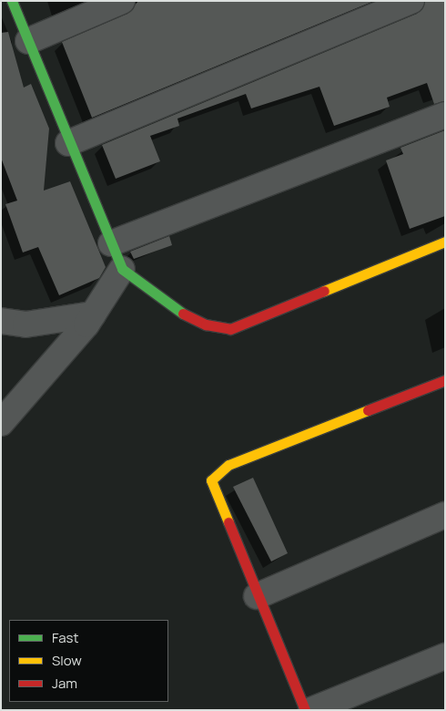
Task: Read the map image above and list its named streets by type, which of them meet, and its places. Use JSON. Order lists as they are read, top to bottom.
{
  "legend": ["Fast", "Slow", "Jam"]
}
